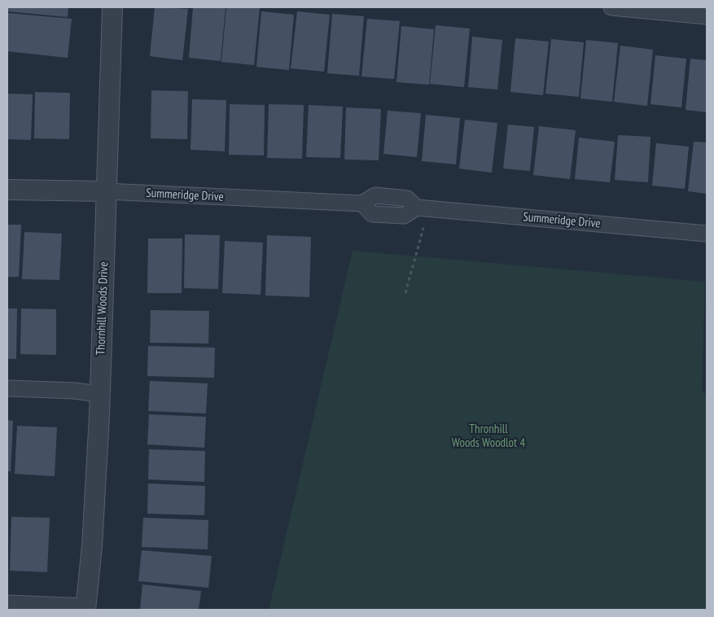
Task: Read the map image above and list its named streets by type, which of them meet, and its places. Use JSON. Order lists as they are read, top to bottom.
{
  "streets": {
    "street": ["Summeridge Drive", "Thornhill Woods Drive"]
  },
  "crossings": [
    ["Summeridge Drive", "Thornhill Woods Drive"]
  ],
  "parks": ["Thronhill Woods Woodlot 4"]
}
